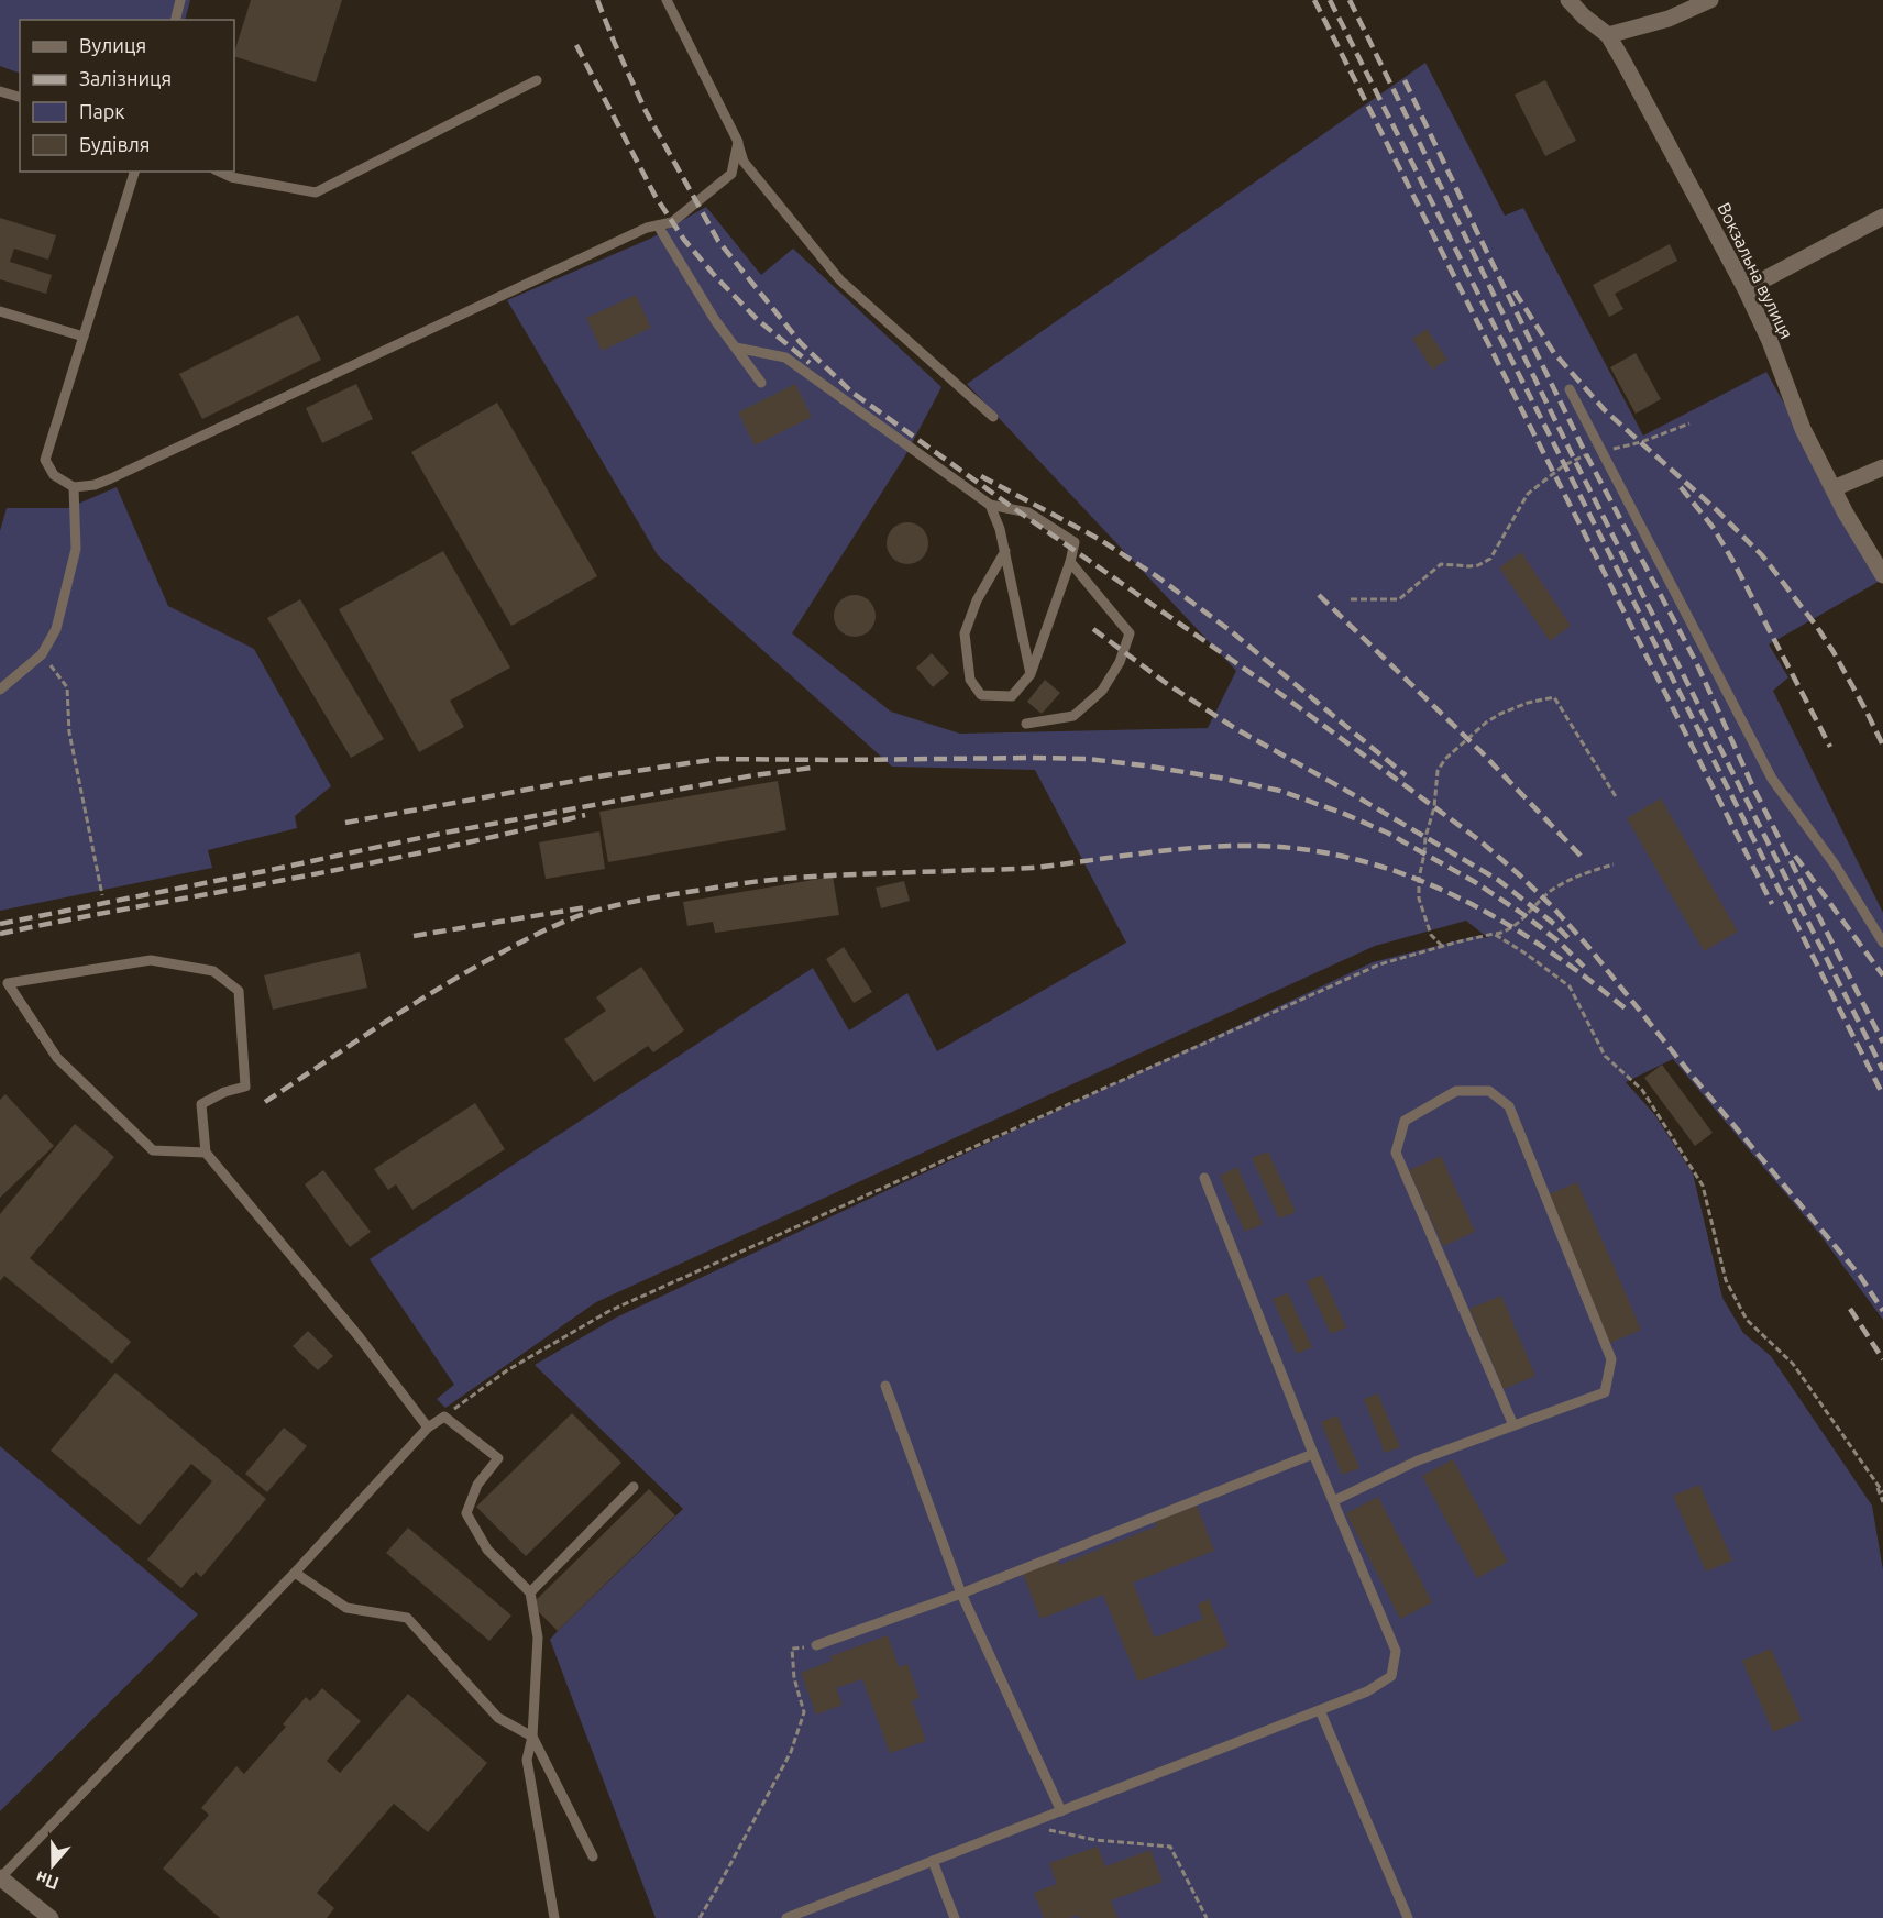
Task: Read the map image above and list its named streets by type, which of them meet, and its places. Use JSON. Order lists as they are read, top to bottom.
{
  "streets": {
    "street": ["Вокзальна вулиця"]
  },
  "legend": [
    "Вулиця",
    "Залізниця",
    "Парк",
    "Будівля"
  ],
  "north": "bottom"
}
